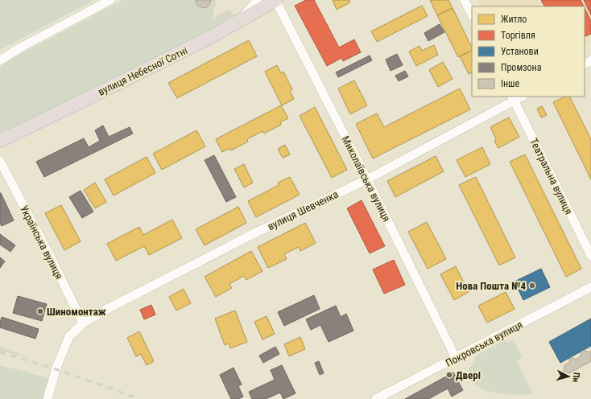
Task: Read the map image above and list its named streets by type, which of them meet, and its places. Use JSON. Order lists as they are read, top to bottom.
{
  "streets": {
    "highway": ["вулиця Небесної Сотні"],
    "street": [
      "Театральна вулиця",
      "Миколаївська вулиця",
      "вулиця Шевченка",
      "Українська вулиця",
      "Покровська вулиця"
    ]
  },
  "crossings": [
    ["вулиця Небесної Сотні", "Миколаївська вулиця"],
    ["Театральна вулиця", "вулиця Шевченка"],
    ["Миколаївська вулиця", "вулиця Шевченка"],
    ["Миколаївська вулиця", "Покровська вулиця"],
    ["вулиця Шевченка", "Українська вулиця"]
  ],
  "places": ["Нова Пошта №4", "Шиномонтаж", "Двері"],
  "legend": [
    "Житло",
    "Торгівля",
    "Установи",
    "Промзона",
    "Інше"
  ],
  "north": "right"
}
